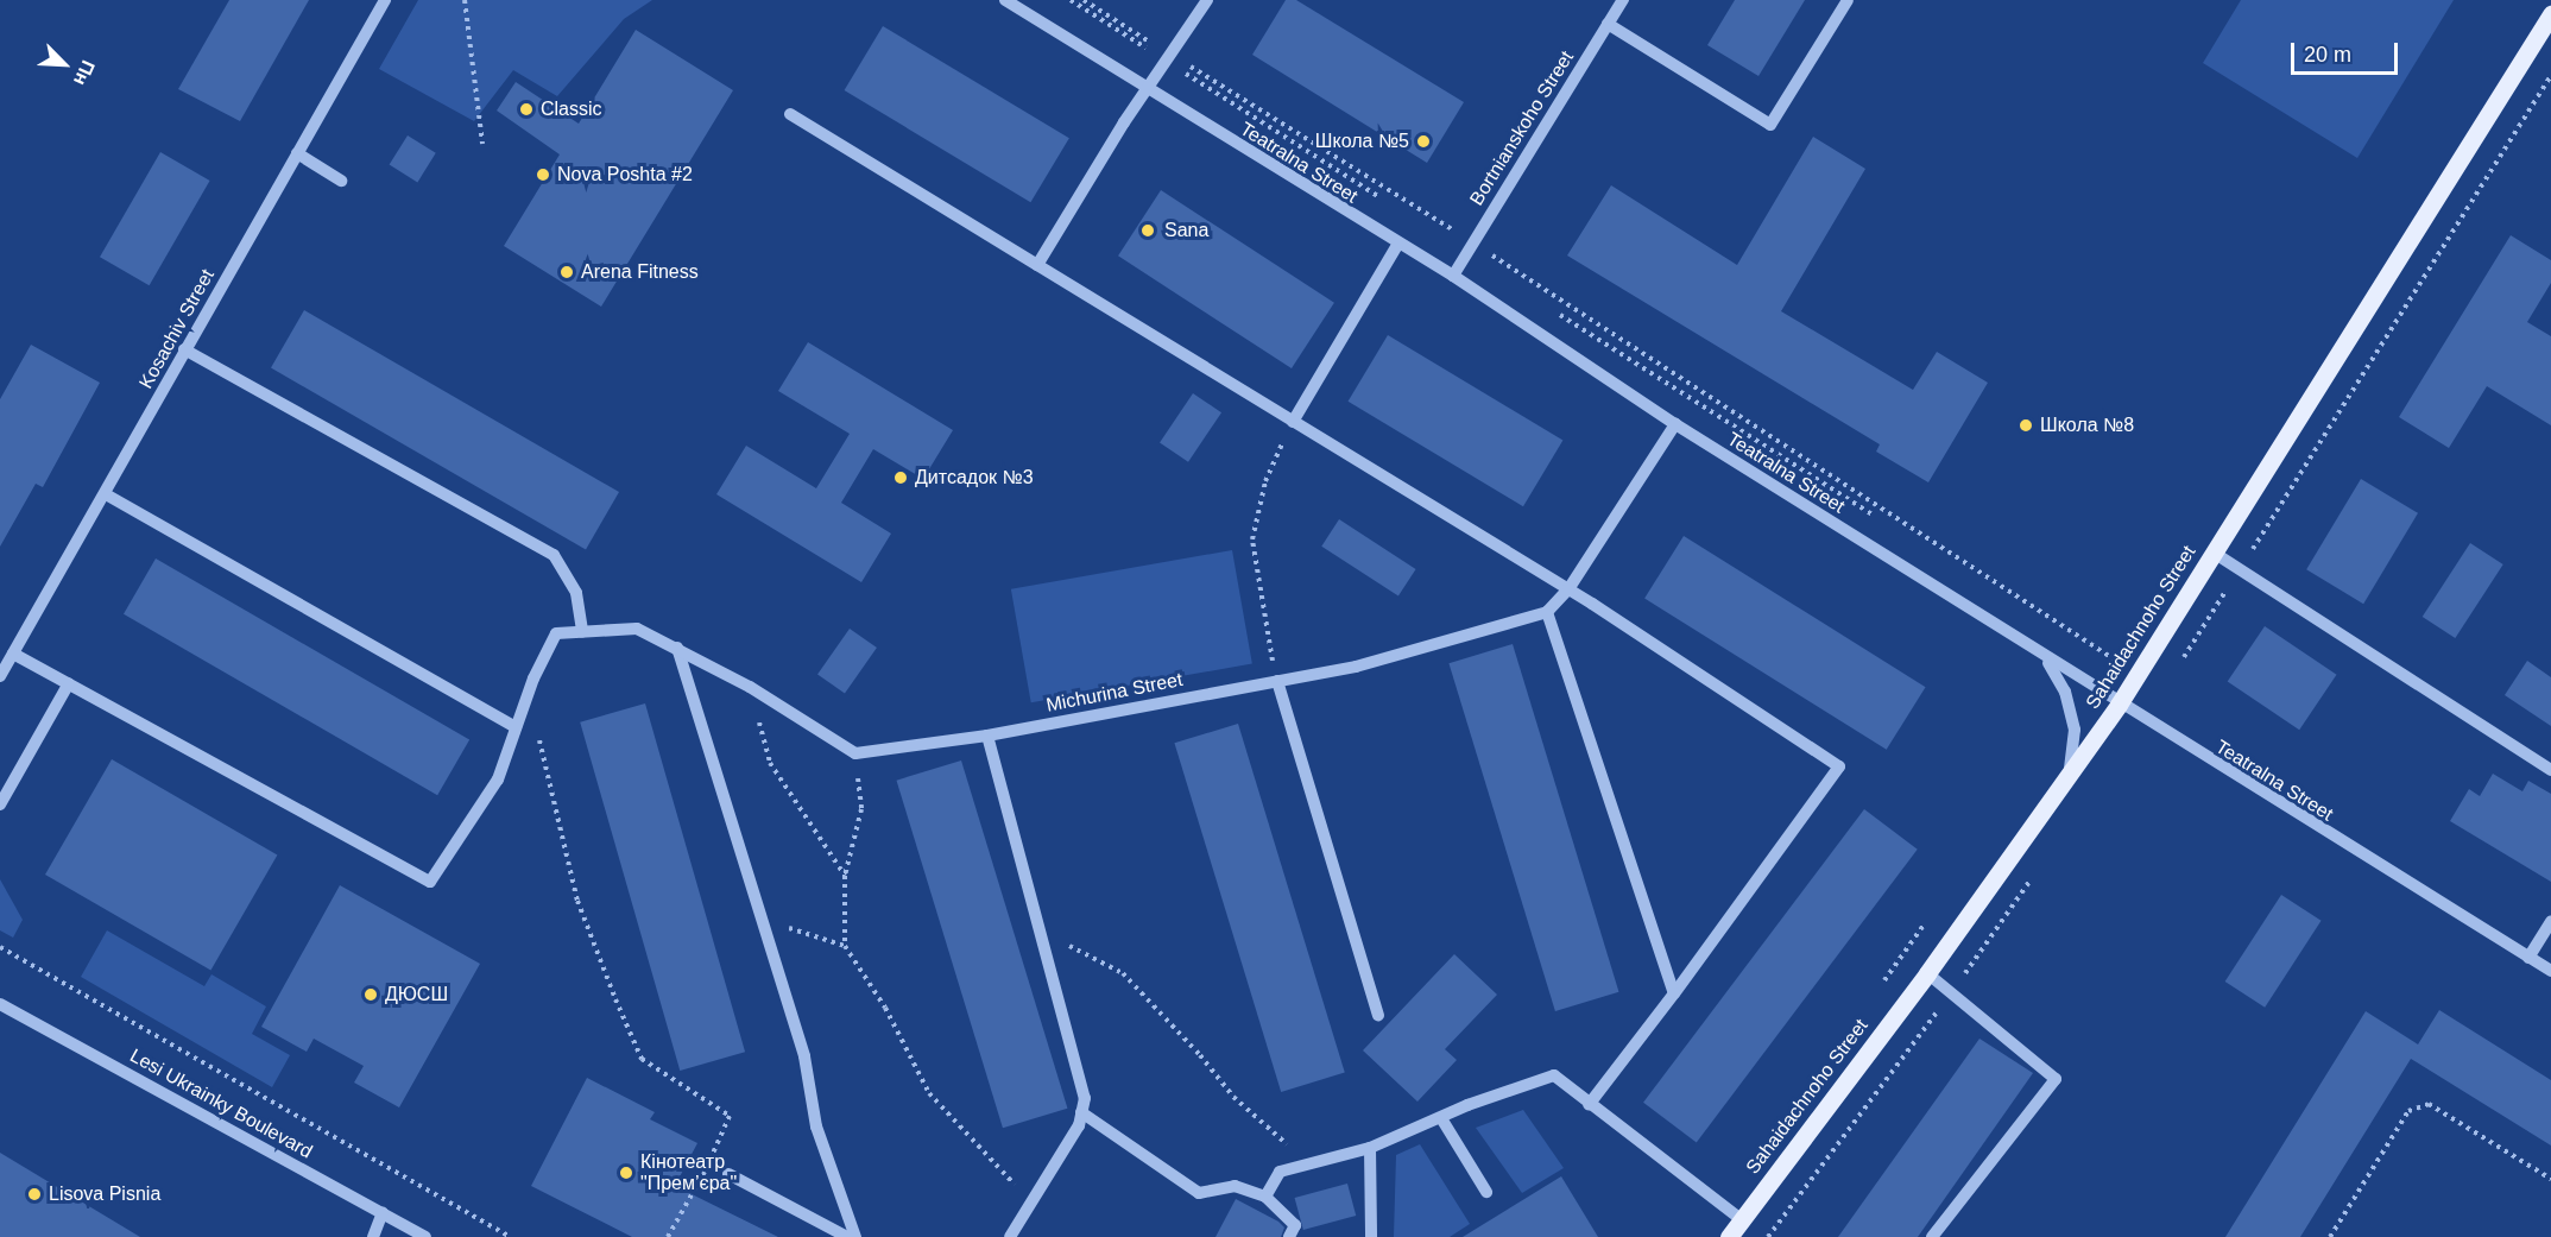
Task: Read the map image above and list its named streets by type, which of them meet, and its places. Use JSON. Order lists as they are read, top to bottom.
{
  "streets": {
    "main road": ["Sahaidachnoho Street"],
    "street": [
      "Bortnianskoho Street",
      "Teatralna Street",
      "Kosachiv Street",
      "Michurina Street",
      "Lesi Ukrainky Boulevard"
    ]
  },
  "crossings": [
    ["Bortnianskoho Street", "Teatralna Street"],
    ["Teatralna Street", "Sahaidachnoho Street"]
  ],
  "places": [
    "Classic",
    "Школа №5",
    "Nova Poshta #2",
    "Sana",
    "Arena Fitness",
    "Школа №8",
    "Дитсадок №3",
    "ДЮСШ",
    "Кінотеатр \"Прем’єра\"",
    "Lisova Pisnia"
  ],
  "scale_bar": "20 m",
  "north": "bottom right"
}
